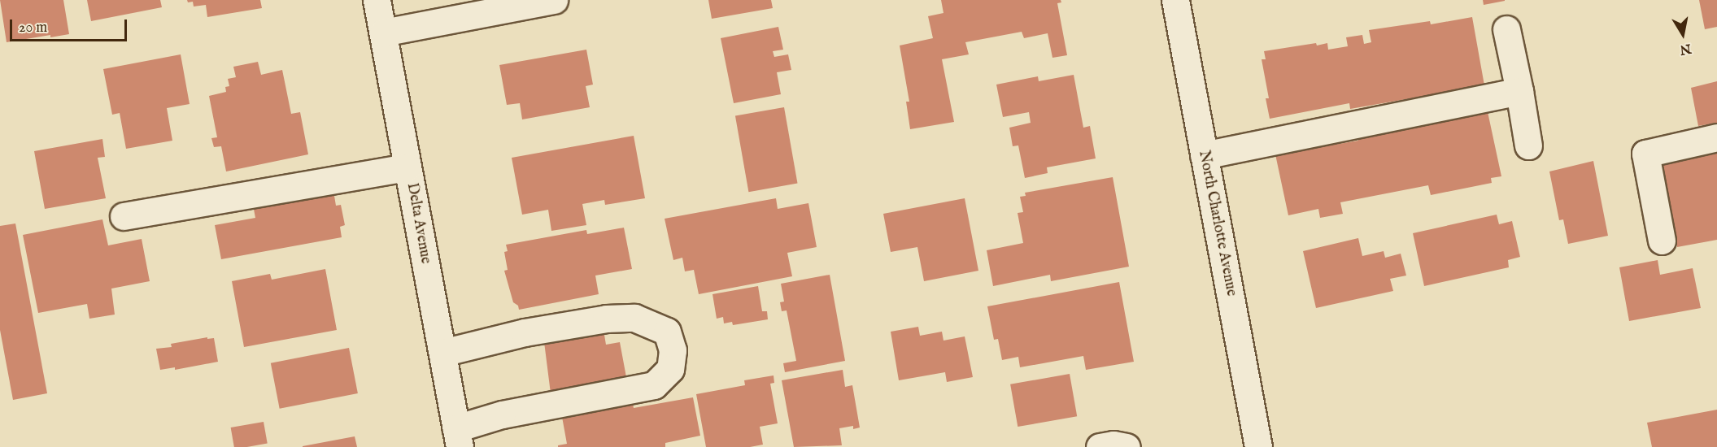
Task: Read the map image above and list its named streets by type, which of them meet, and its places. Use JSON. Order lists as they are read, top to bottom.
{
  "streets": {
    "street": ["Delta Avenue", "North Charlotte Avenue"]
  },
  "scale_bar": "20 m",
  "north": "bottom"
}
